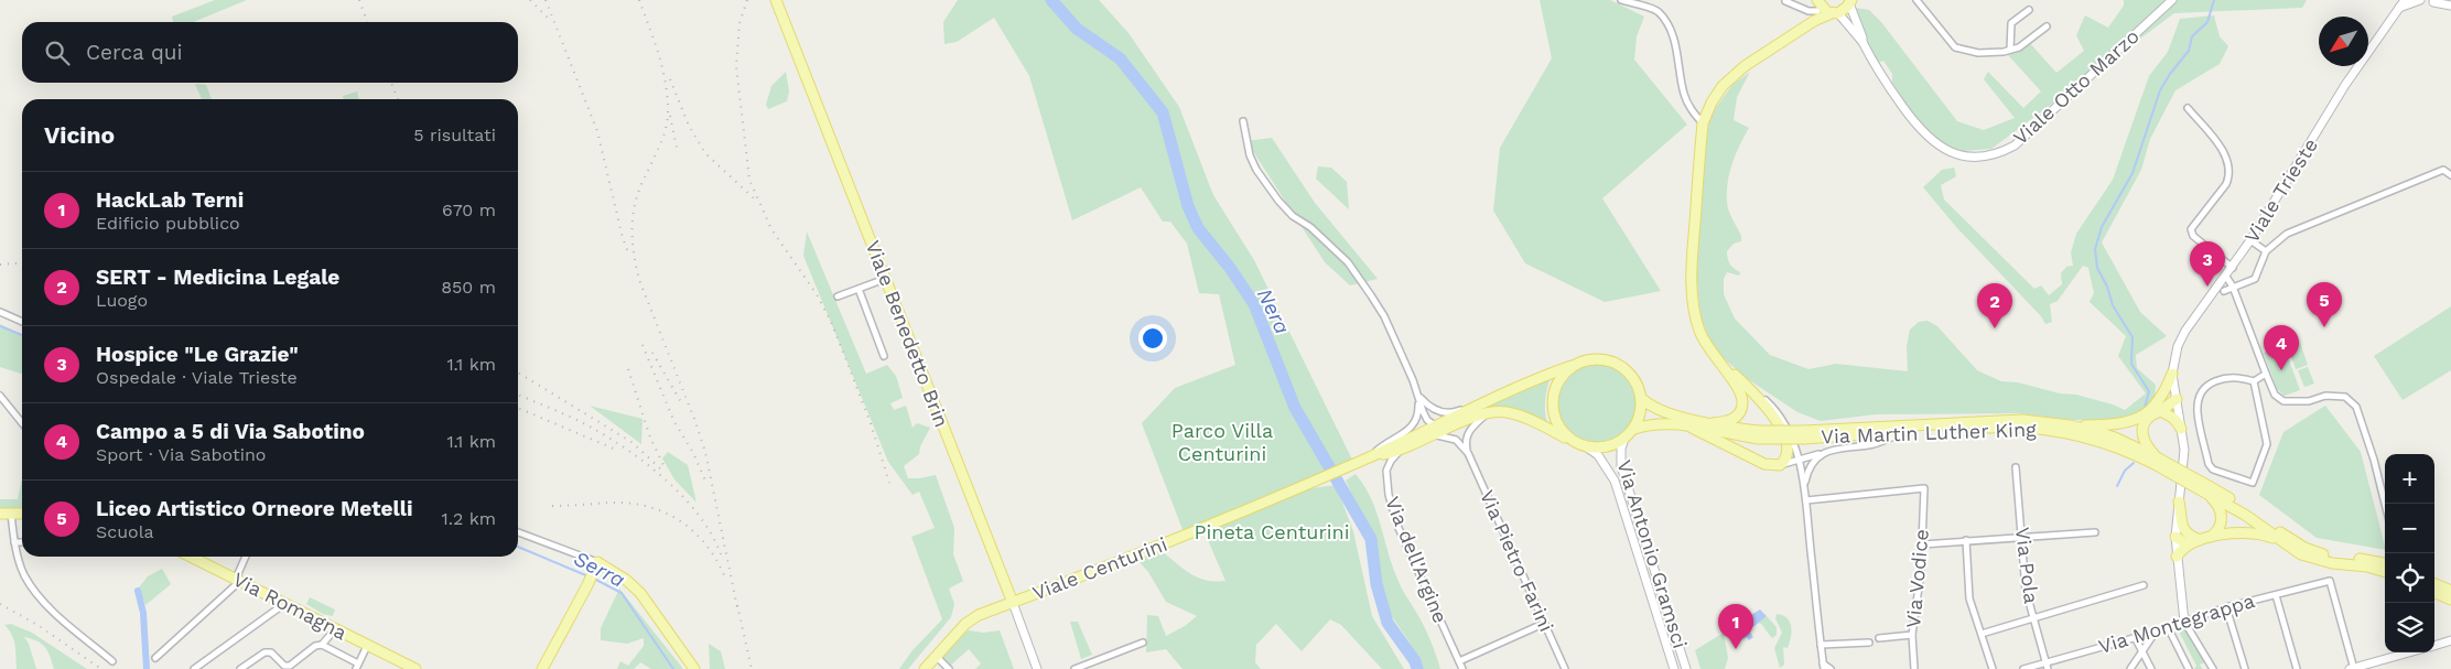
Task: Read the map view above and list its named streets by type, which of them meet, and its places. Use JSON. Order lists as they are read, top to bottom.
{
  "streets": {
    "main road": [
      "Viale Benedetto Brin",
      "Via Martin Luther King",
      "Viale Centurini",
      "Via Romagna"
    ],
    "street": [
      "Viale Otto Marzo",
      "Viale Trieste",
      "Via Antonio Gramsci",
      "Via dell'Argine",
      "Via Pietro Farini",
      "Via Pola",
      "Via Vodice",
      "Via Montegrappa"
    ]
  },
  "crossings": [
    ["Viale Trieste", "Via Montegrappa"],
    ["Viale Benedetto Brin", "Viale Centurini"],
    ["Via Martin Luther King", "Via Antonio Gramsci"],
    ["Via Martin Luther King", "Viale Centurini"],
    ["Via Antonio Gramsci", "Viale Centurini"],
    ["Via dell'Argine", "Viale Centurini"],
    ["Via Pietro Farini", "Viale Centurini"],
    ["Via Pola", "Via Montegrappa"]
  ],
  "water": ["Nera", "Serra"],
  "parks": ["Parco Villa Centurini", "Pineta Centurini"],
  "north": "bottom left",
  "page": {
    "search": "Cerca qui",
    "heading": ["Vicino", "5 risultati"],
    "list": [
      {
        "mark": "1",
        "name": "HackLab Terni",
        "note": "Edificio pubblico",
        "value": "670 m"
      },
      {
        "mark": "2",
        "name": "SERT - Medicina Legale",
        "note": "Luogo",
        "value": "850 m"
      },
      {
        "mark": "3",
        "name": "Hospice \"Le Grazie\"",
        "note": "Ospedale · Viale Trieste",
        "value": "1.1 km"
      },
      {
        "mark": "4",
        "name": "Campo a 5 di Via Sabotino",
        "note": "Sport · Via Sabotino",
        "value": "1.1 km"
      },
      {
        "mark": "5",
        "name": "Liceo Artistico Orneore Metelli",
        "note": "Scuola",
        "value": "1.2 km"
      }
    ],
    "pins": [
      "3",
      "5",
      "2",
      "4",
      "1"
    ],
    "map_buttons": ["+", "−"]
  }
}
